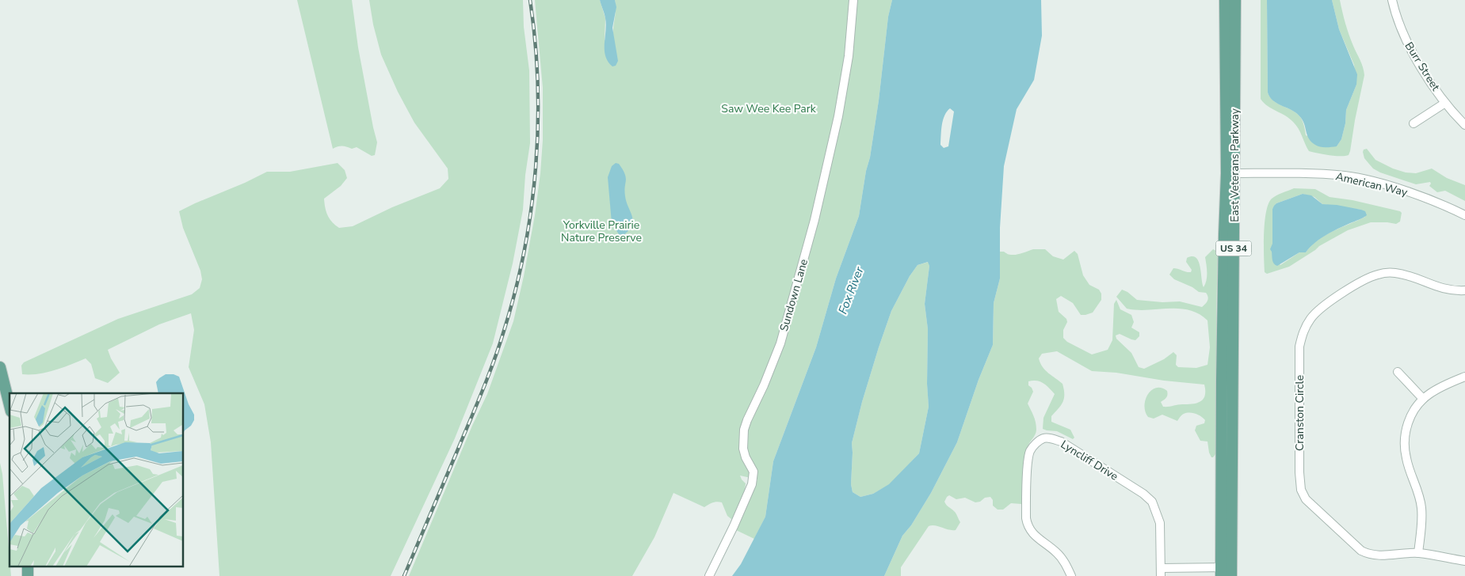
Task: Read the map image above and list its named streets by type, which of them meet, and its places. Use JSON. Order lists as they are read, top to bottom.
{
  "streets": {
    "main road": ["East Veterans Parkway", "US 34"],
    "street": [
      "Burr Street",
      "American Way",
      "Sundown Lane",
      "Cranston Circle",
      "Lyncliff Drive"
    ]
  },
  "crossings": [
    ["East Veterans Parkway", "American Way"],
    ["East Veterans Parkway", "Lyncliff Drive"]
  ],
  "water": ["Fox River"],
  "parks": ["Saw Wee Kee Park", "Yorkville Prairie Nature Preserve"]
}
